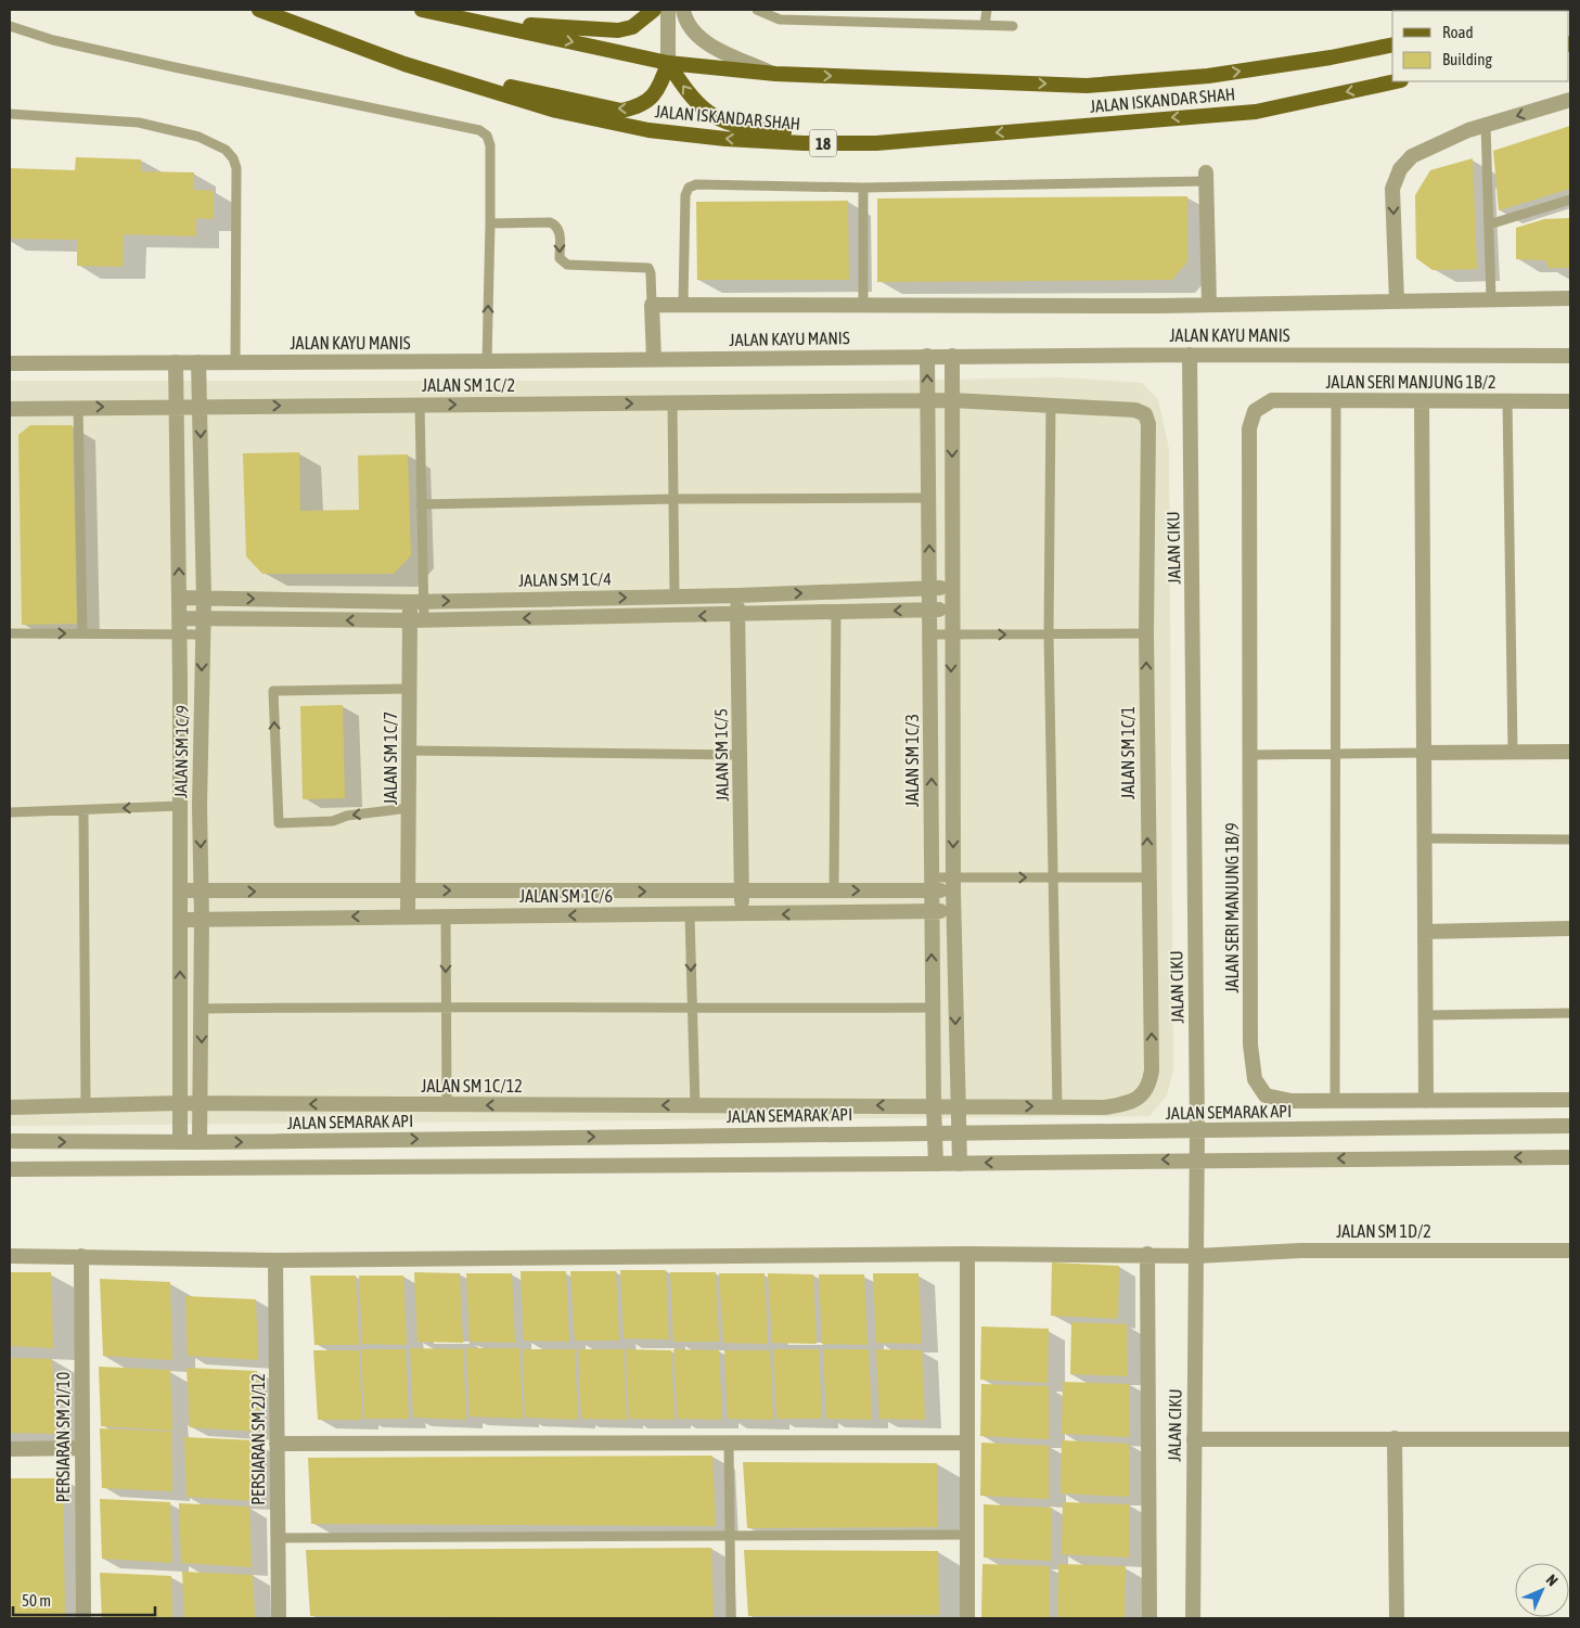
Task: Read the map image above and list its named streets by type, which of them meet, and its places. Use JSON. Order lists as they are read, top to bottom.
{
  "streets": {
    "main road": ["JALAN ISKANDAR SHAH", "18"],
    "street": [
      "JALAN KAYU MANIS",
      "JALAN SERI MANJUNG 1B/2",
      "JALAN SM 1C/2",
      "JALAN CIKU",
      "JALAN SM 1C/4",
      "JALAN SM 1C/9",
      "JALAN SM 1C/1",
      "JALAN SM 1C/5",
      "JALAN SM 1C/7",
      "JALAN SM 1C/3",
      "JALAN SM 1C/6",
      "JALAN SERI MANJUNG 1B/9",
      "JALAN SM 1C/12",
      "JALAN SEMARAK API",
      "JALAN SM 1D/2",
      "PERSIARAN SM 2I/10",
      "PERSIARAN SM 2J/12"
    ]
  },
  "crossings": [
    ["JALAN KAYU MANIS", "JALAN CIKU"],
    ["JALAN KAYU MANIS", "JALAN SM 1C/9"],
    ["JALAN KAYU MANIS", "JALAN SM 1C/3"],
    ["JALAN SERI MANJUNG 1B/2", "JALAN SERI MANJUNG 1B/9"],
    ["JALAN SM 1C/2", "JALAN SM 1C/9"],
    ["JALAN SM 1C/2", "JALAN SM 1C/1"],
    ["JALAN SM 1C/2", "JALAN SM 1C/3"],
    ["JALAN CIKU", "JALAN SEMARAK API"],
    ["JALAN CIKU", "JALAN SM 1D/2"],
    ["JALAN SM 1C/4", "JALAN SM 1C/9"],
    ["JALAN SM 1C/4", "JALAN SM 1C/5"],
    ["JALAN SM 1C/4", "JALAN SM 1C/7"],
    ["JALAN SM 1C/4", "JALAN SM 1C/3"],
    ["JALAN SM 1C/9", "JALAN SM 1C/6"],
    ["JALAN SM 1C/9", "JALAN SM 1C/12"],
    ["JALAN SM 1C/9", "JALAN SEMARAK API"],
    ["JALAN SM 1C/1", "JALAN SM 1C/3"],
    ["JALAN SM 1C/1", "JALAN SM 1C/12"],
    ["JALAN SM 1C/5", "JALAN SM 1C/6"],
    ["JALAN SM 1C/7", "JALAN SM 1C/6"],
    ["JALAN SM 1C/3", "JALAN SM 1C/6"],
    ["JALAN SM 1C/3", "JALAN SM 1C/12"],
    ["JALAN SM 1C/3", "JALAN SEMARAK API"],
    ["JALAN SM 1D/2", "PERSIARAN SM 2I/10"],
    ["JALAN SM 1D/2", "PERSIARAN SM 2J/12"]
  ],
  "one_way": ["JALAN SM 1C/2"],
  "legend": ["Road", "Building"],
  "scale_bar": "50 m",
  "north": "top right"
}
